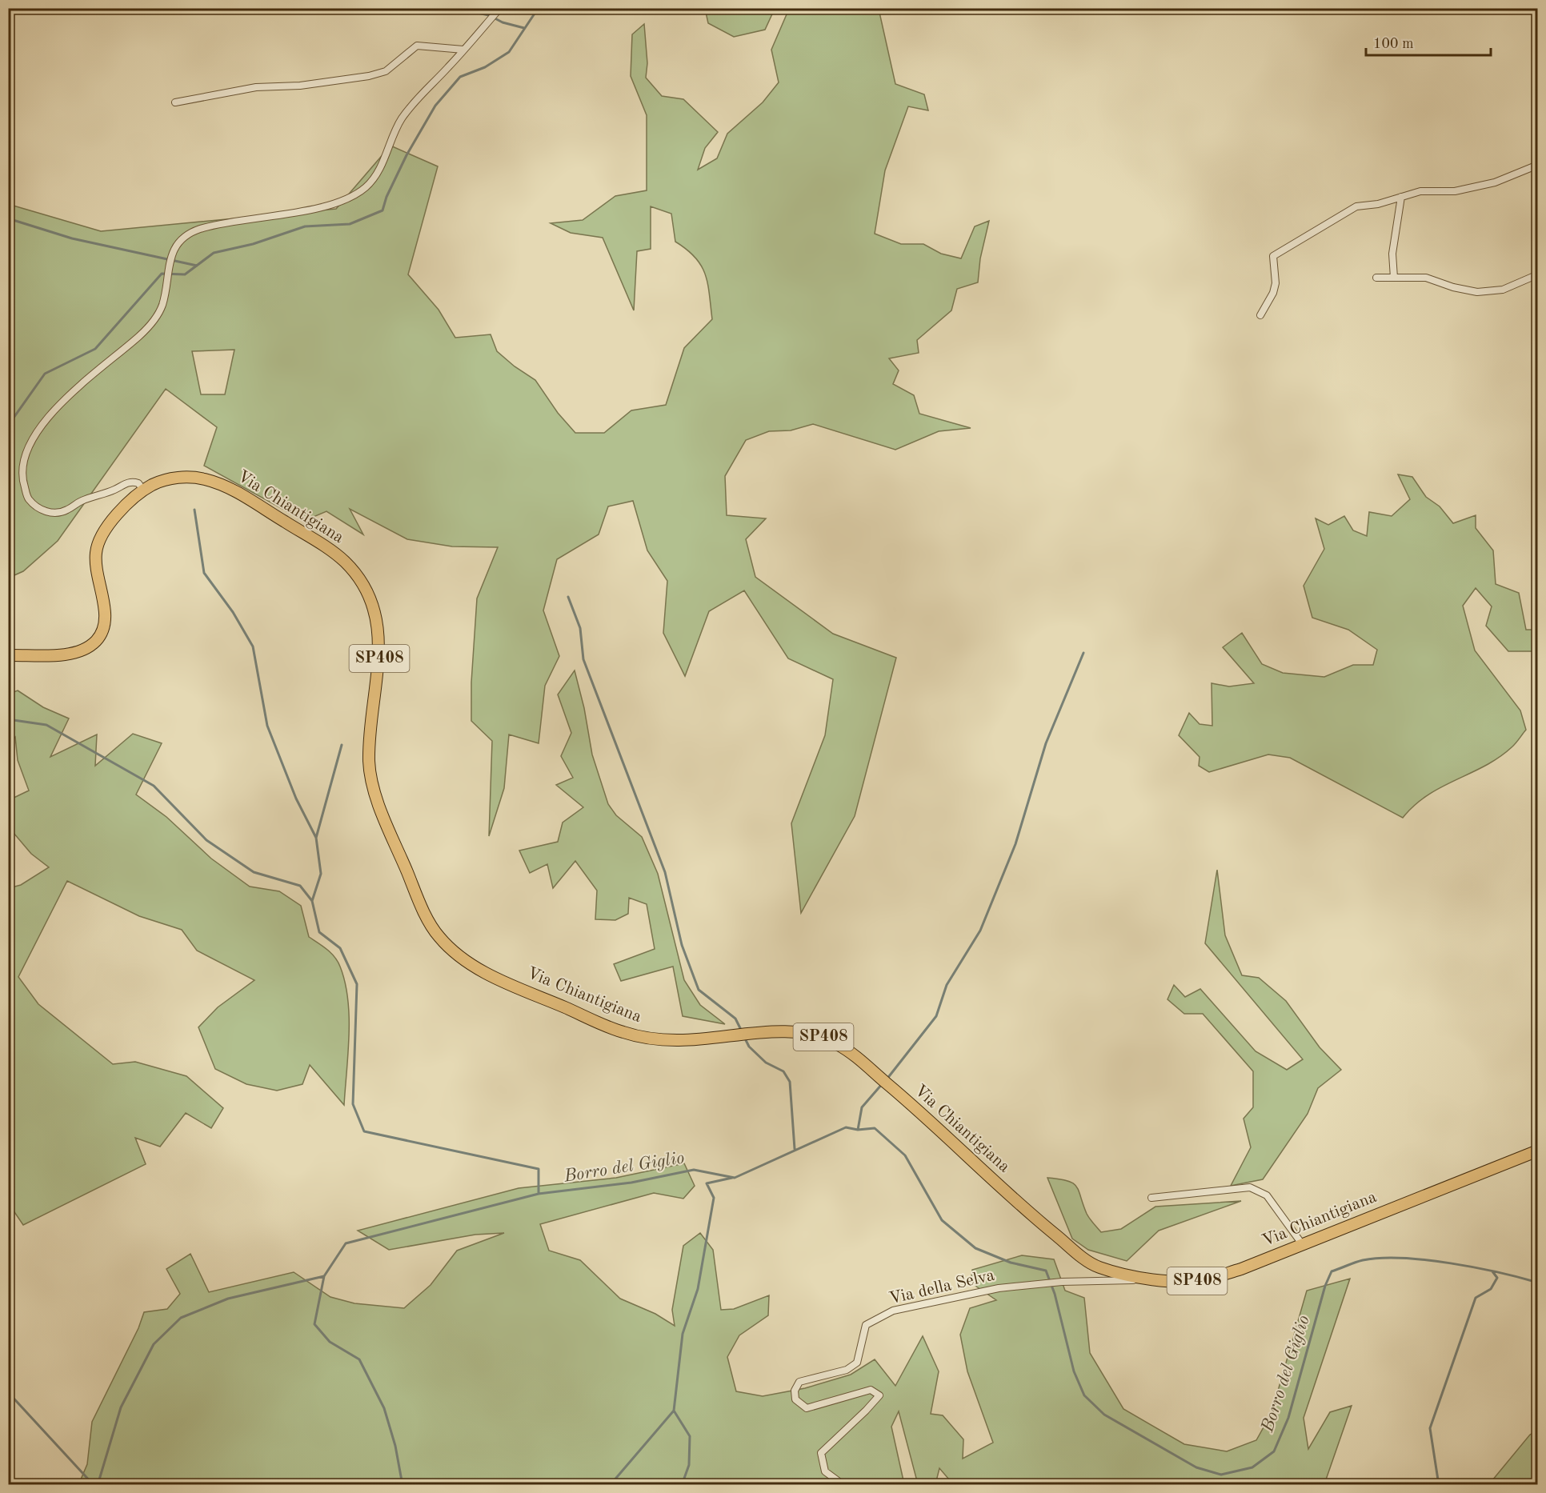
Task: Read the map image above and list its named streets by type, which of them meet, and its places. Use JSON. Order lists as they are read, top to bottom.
{
  "streets": {
    "main road": ["Via Chiantigiana", "SP408"],
    "street": ["Via della Selva"]
  },
  "crossings": [
    ["Via Chiantigiana", "Via della Selva"]
  ],
  "water": ["Borro del Giglio"],
  "scale_bar": "100 m"
}
